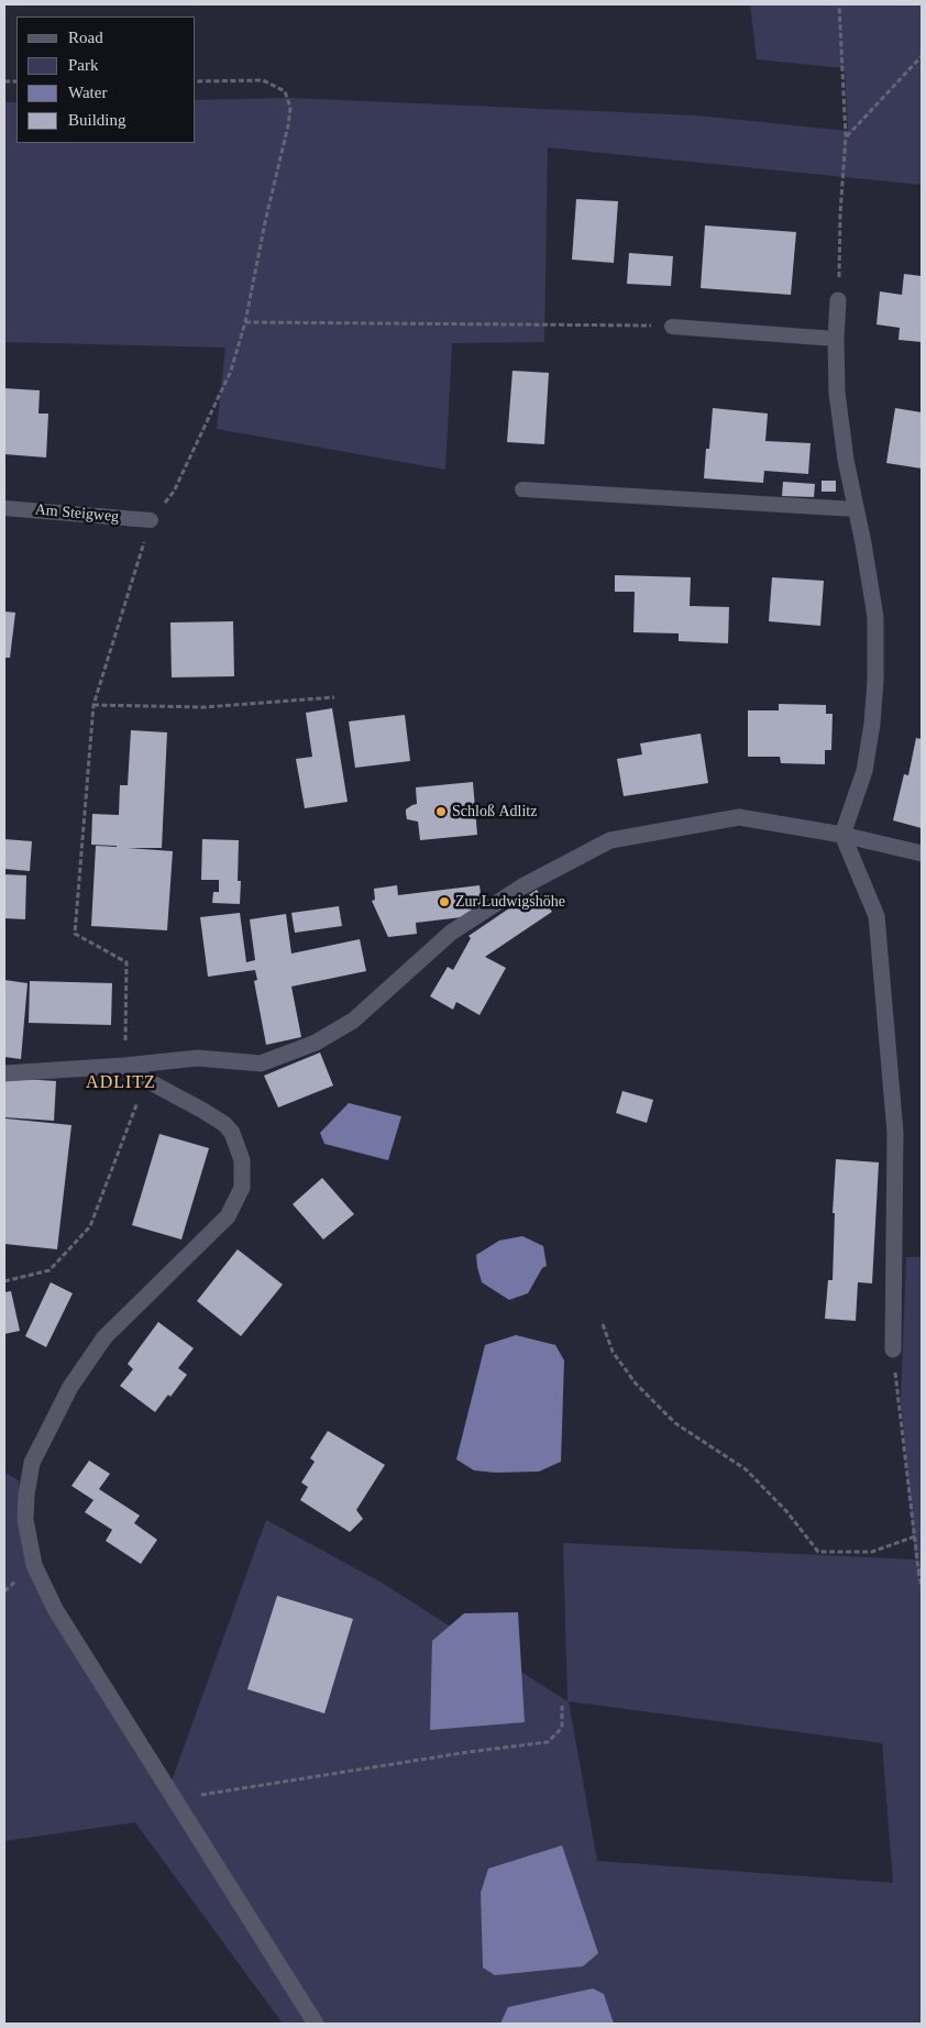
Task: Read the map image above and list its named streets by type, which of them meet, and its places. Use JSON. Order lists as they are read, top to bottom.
{
  "streets": {
    "lane": ["Am Steigweg"]
  },
  "districts": ["ADLITZ"],
  "places": ["Schloß Adlitz", "Zur Ludwigshöhe"],
  "legend": [
    "Road",
    "Park",
    "Water",
    "Building"
  ]
}
